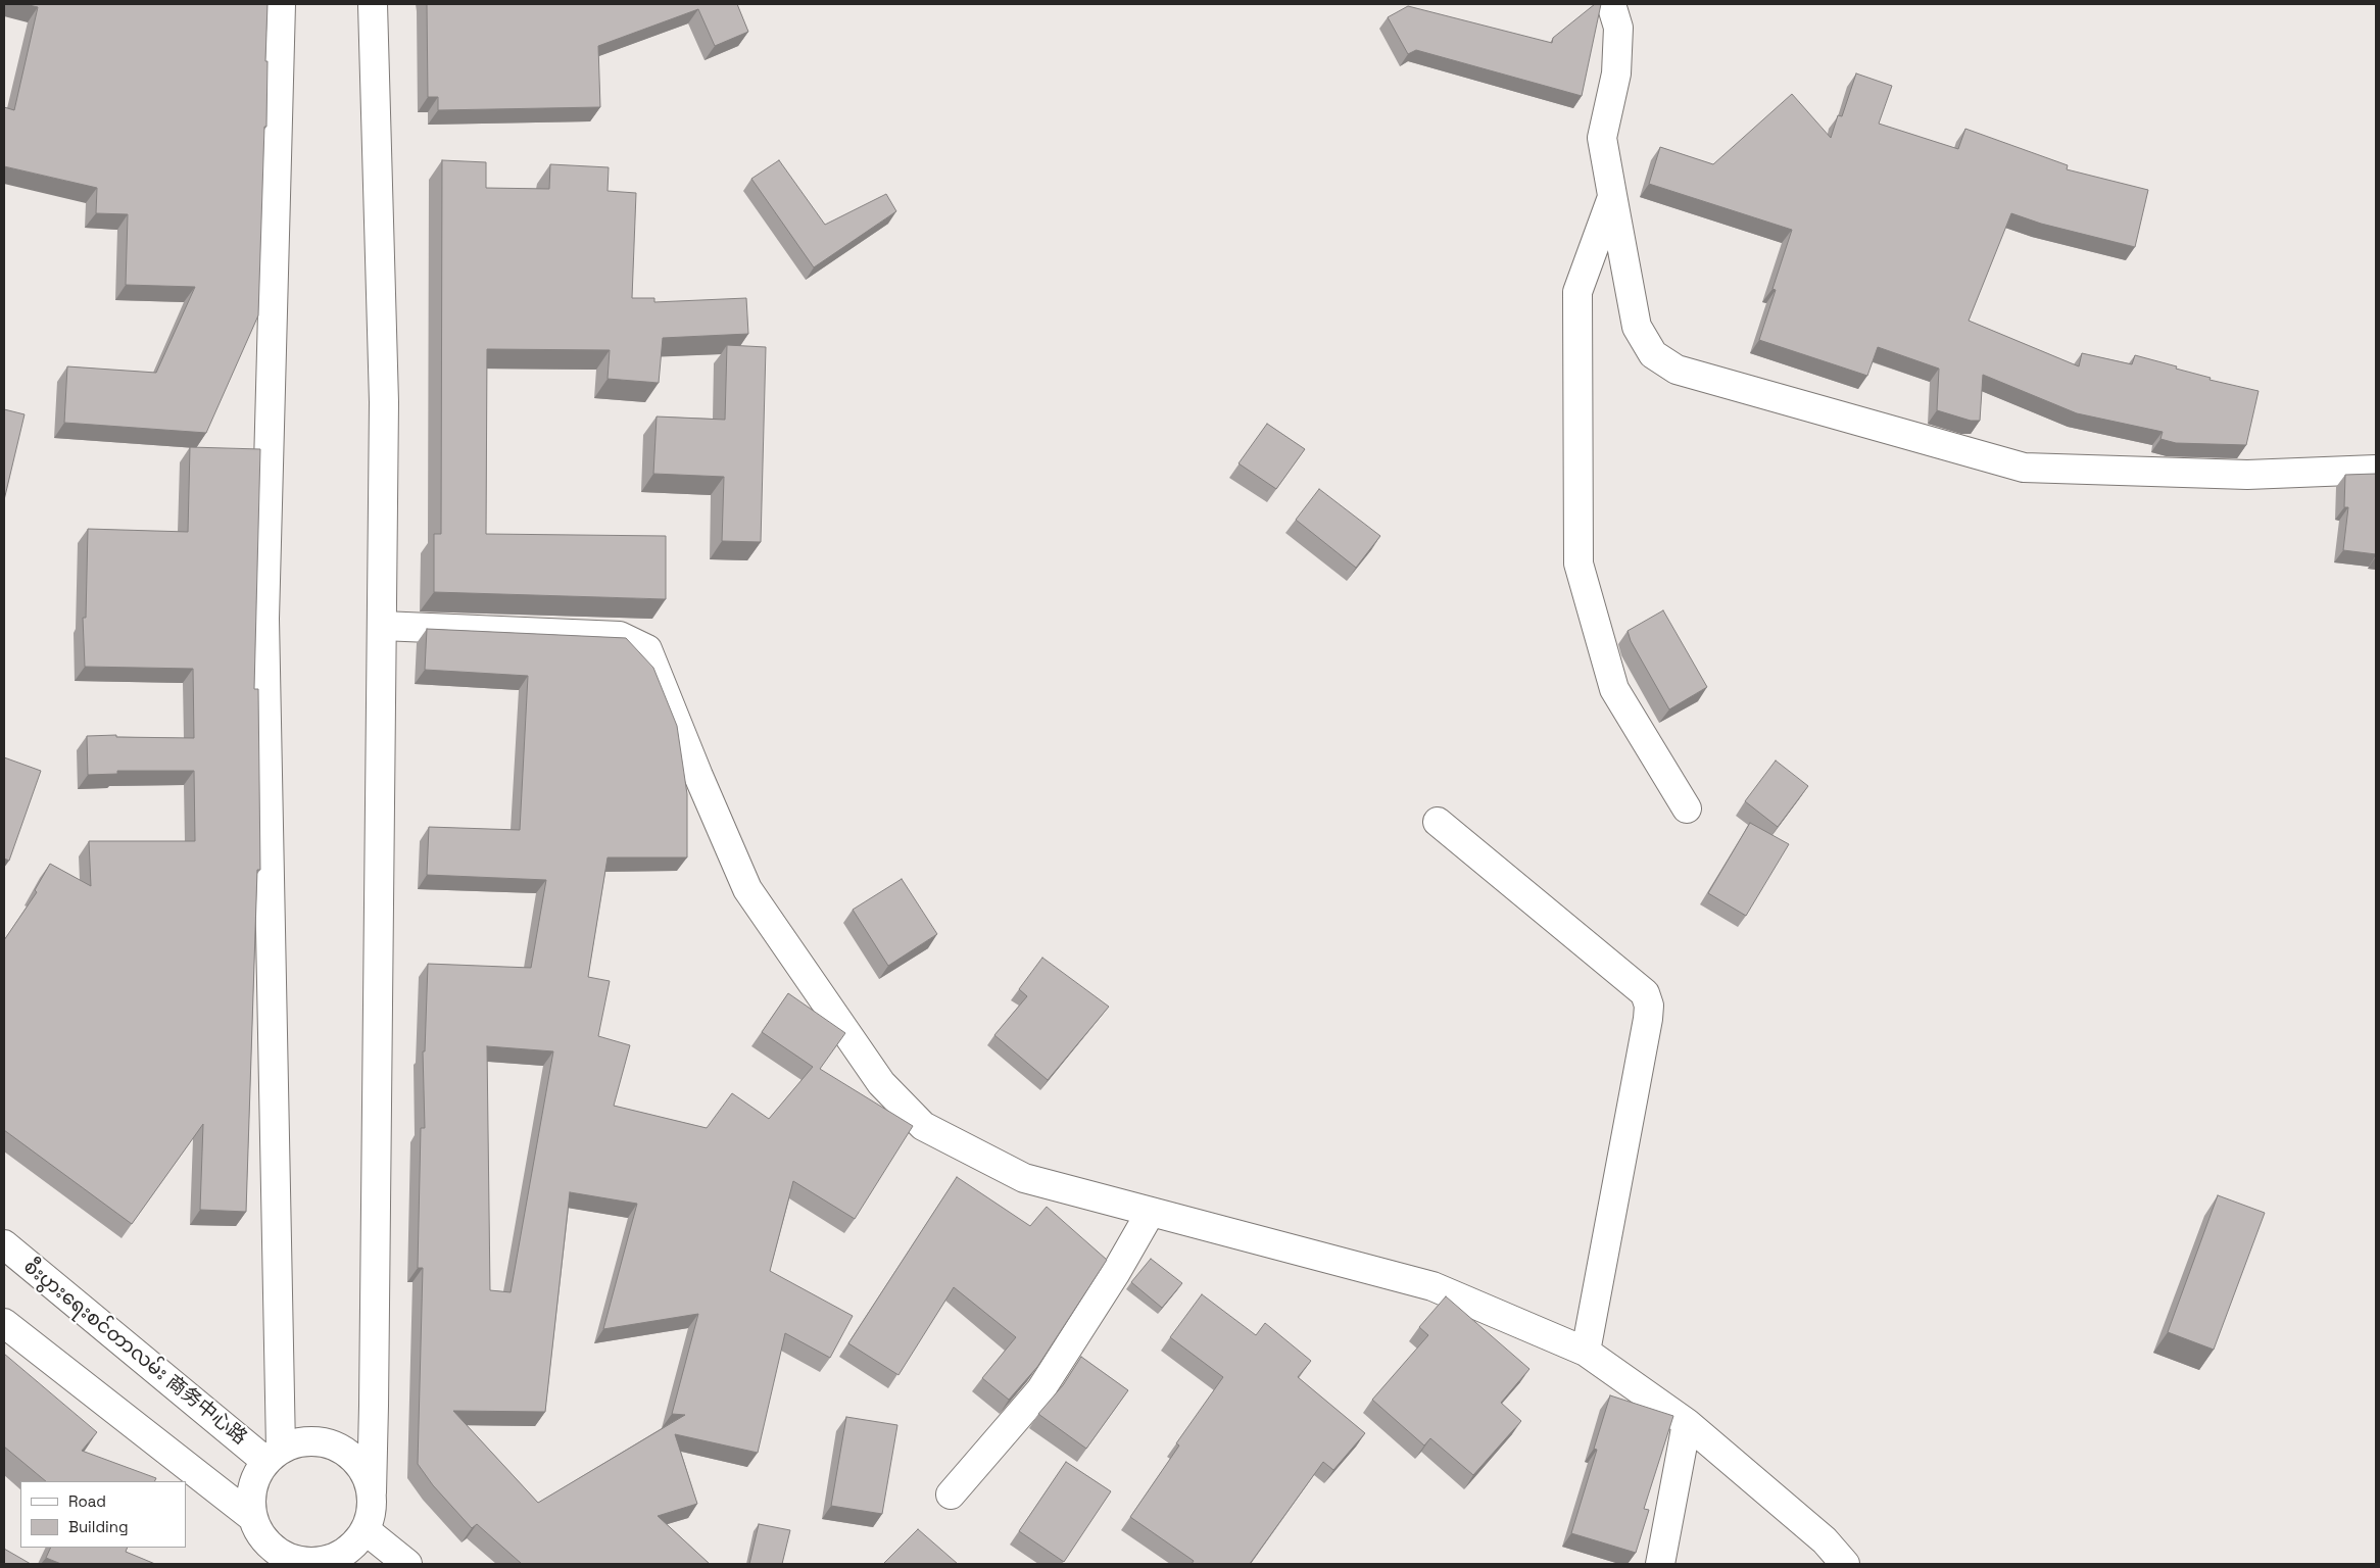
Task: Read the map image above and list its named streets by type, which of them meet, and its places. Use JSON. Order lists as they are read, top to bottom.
{
  "streets": {
    "street": ["စီးပွားရေးစင်တာလမ်း 商务中心路"]
  },
  "legend": ["Road", "Building"]
}
